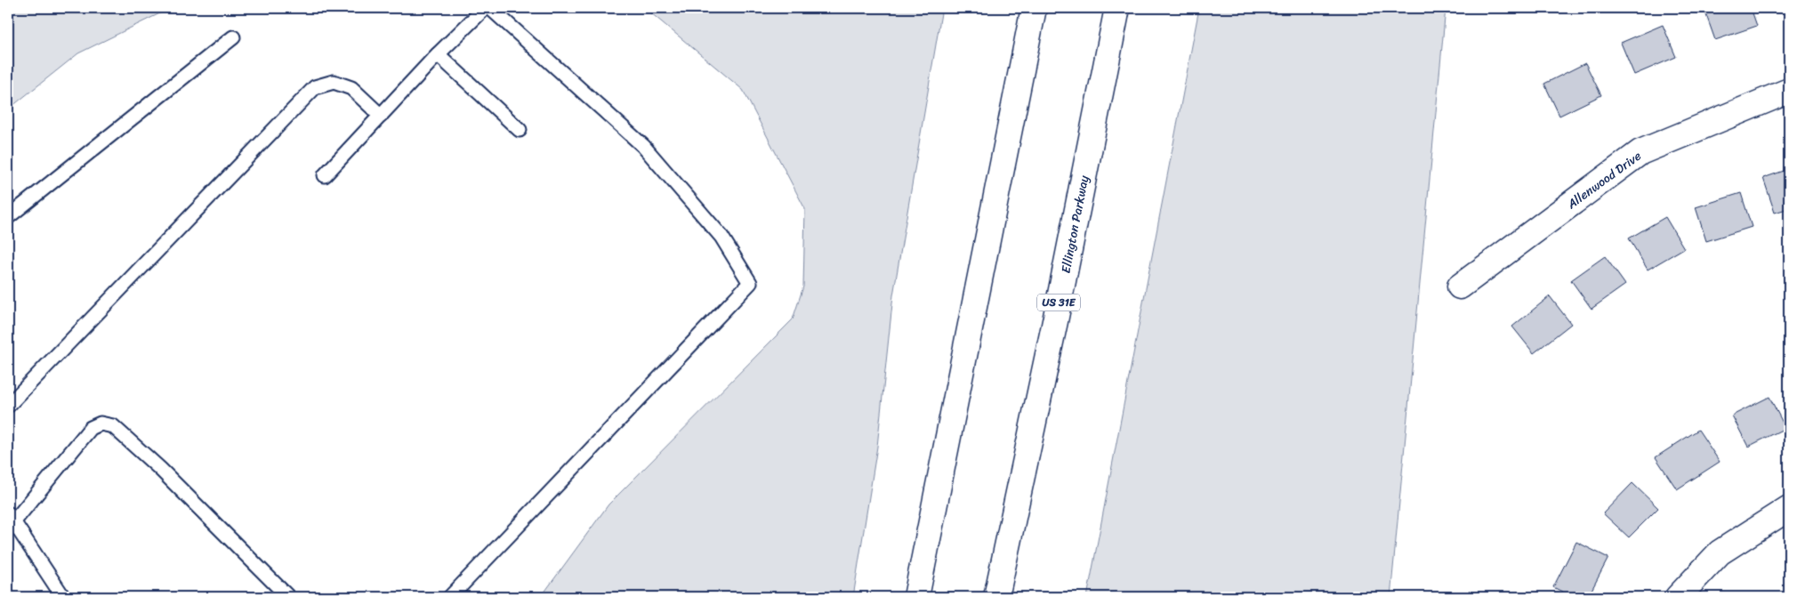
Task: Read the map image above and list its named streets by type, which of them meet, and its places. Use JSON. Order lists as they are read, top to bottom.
{
  "streets": {
    "main road": ["Allenwood Drive", "Ellington Parkway", "US 31E"]
  }
}
